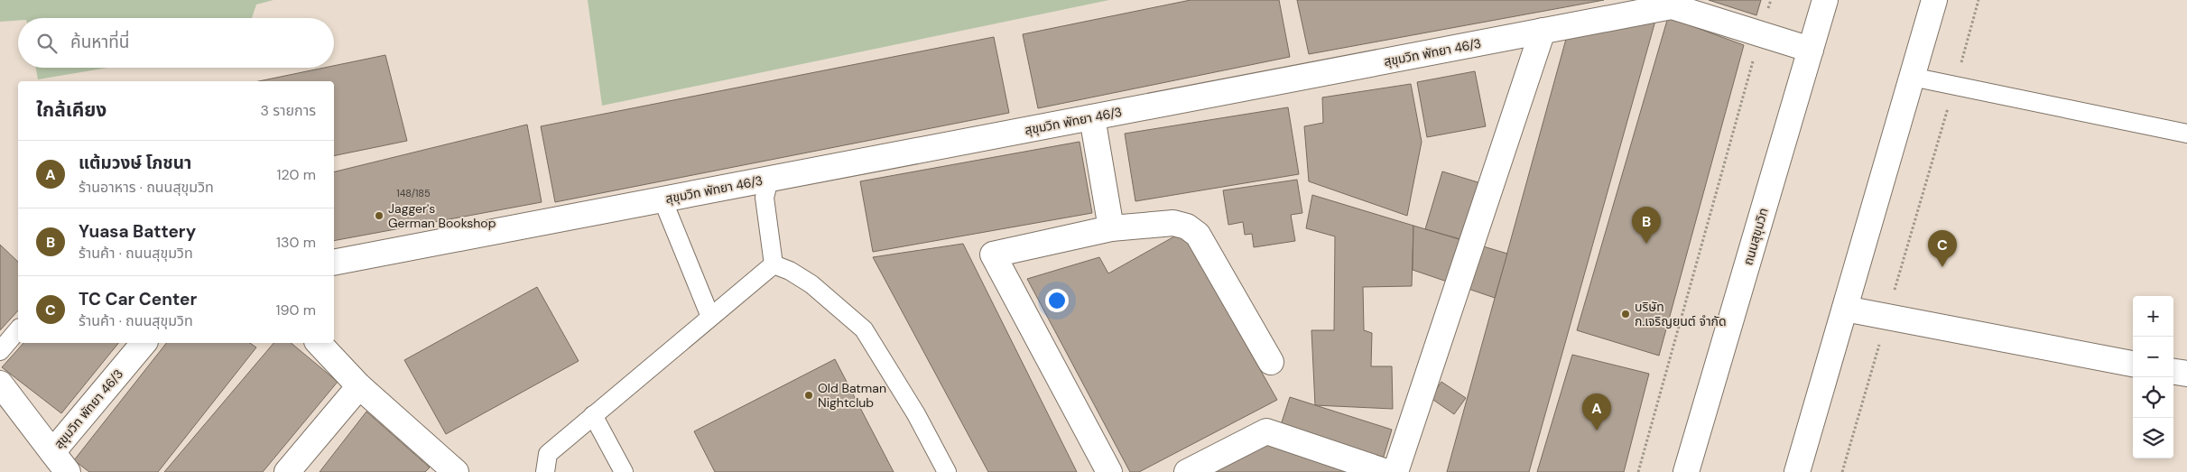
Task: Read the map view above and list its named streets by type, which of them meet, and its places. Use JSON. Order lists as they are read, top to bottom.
{
  "streets": {
    "main road": ["สุขุมวิท พัทยา 46/3", "ถนนสุขุมวิท"]
  },
  "crossings": [
    ["สุขุมวิท พัทยา 46/3", "ถนนสุขุมวิท"]
  ],
  "places": ["Jagger's German Bookshop", "บริษัท ก.เจริญยนต์ จำกัด", "Old Batman Nightclub"],
  "house_numbers": ["148/185"],
  "page": {
    "search": "ค้นหาที่นี่",
    "heading": ["ใกล้เคียง", "3 รายการ"],
    "list": [
      {
        "mark": "A",
        "name": "แต้มวงษ์ โภชนา",
        "note": "ร้านอาหาร · ถนนสุขุมวิท",
        "value": "120 m"
      },
      {
        "mark": "B",
        "name": "Yuasa Battery",
        "note": "ร้านค้า · ถนนสุขุมวิท",
        "value": "130 m"
      },
      {
        "mark": "C",
        "name": "TC Car Center",
        "note": "ร้านค้า · ถนนสุขุมวิท",
        "value": "190 m"
      }
    ],
    "pins": ["B", "C", "A"],
    "map_buttons": ["+", "−"]
  }
}
